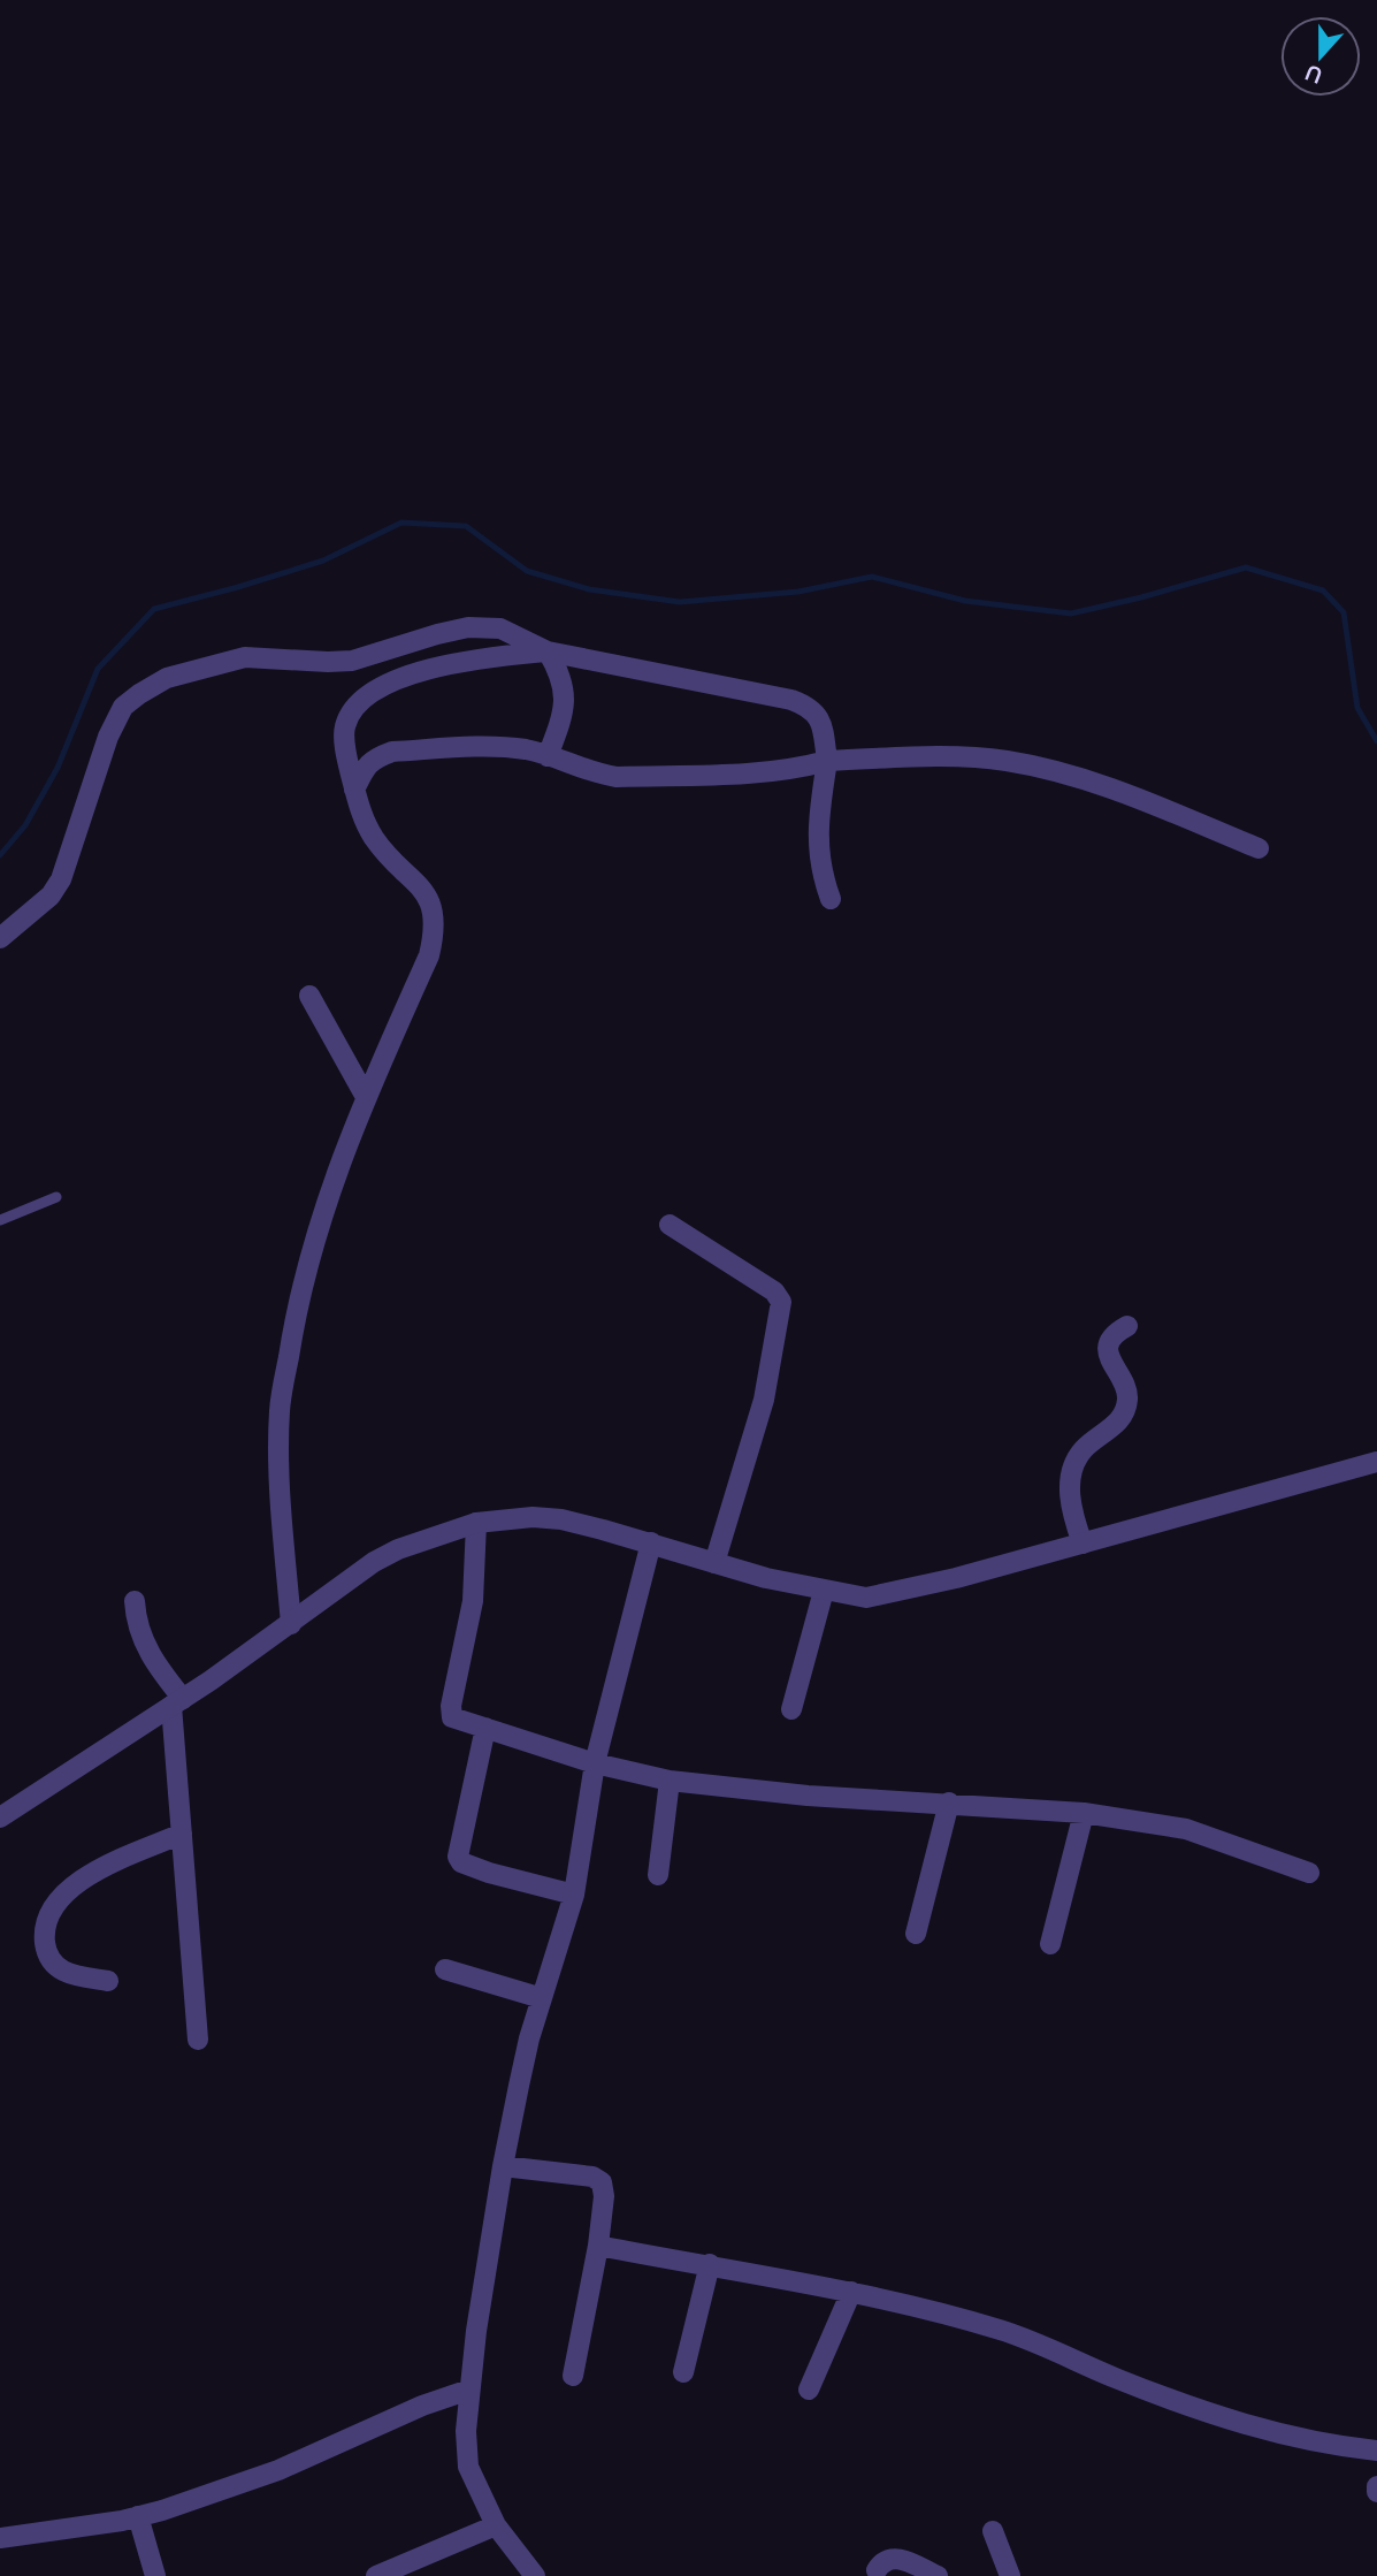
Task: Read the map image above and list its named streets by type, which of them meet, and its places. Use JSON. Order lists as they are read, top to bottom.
{
  "north": "bottom"
}
